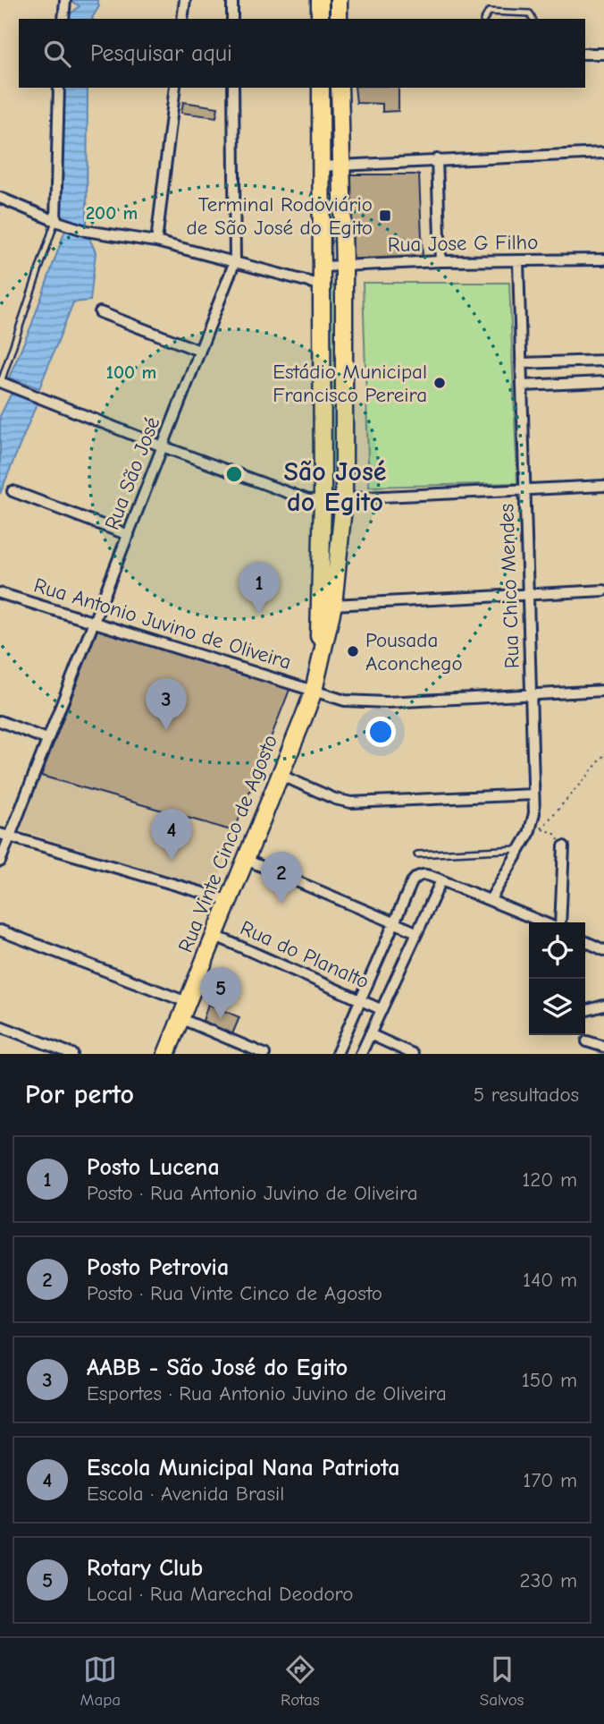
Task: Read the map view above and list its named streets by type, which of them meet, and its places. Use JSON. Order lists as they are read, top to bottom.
{
  "streets": {
    "main road": ["Rua Vinte Cinco de Agosto"],
    "street": [
      "Rua Jose G Filho",
      "Rua São José",
      "Rua Chico Mendes",
      "Rua Antonio Juvino de Oliveira",
      "Rua do Planalto"
    ]
  },
  "crossings": [
    ["Rua Jose G Filho", "Rua Chico Mendes"],
    ["Rua São José", "Rua Antonio Juvino de Oliveira"],
    ["Rua Chico Mendes", "Rua Antonio Juvino de Oliveira"],
    ["Rua Antonio Juvino de Oliveira", "Rua Vinte Cinco de Agosto"],
    ["Rua Vinte Cinco de Agosto", "Rua do Planalto"]
  ],
  "districts": ["São José do Egito"],
  "places": {
    "transit": ["Terminal Rodoviário de São José do Egito"],
    "other": ["Estádio Municipal Francisco Pereira", "Pousada Aconchego"]
  },
  "page": {
    "search": "Pesquisar aqui",
    "pins": [
      "1",
      "3",
      "4",
      "2",
      "5"
    ],
    "heading": ["Por perto", "5 resultados"],
    "list": [
      {
        "mark": "1",
        "name": "Posto Lucena",
        "note": "Posto · Rua Antonio Juvino de Oliveira",
        "value": "120 m"
      },
      {
        "mark": "2",
        "name": "Posto Petrovia",
        "note": "Posto · Rua Vinte Cinco de Agosto",
        "value": "140 m"
      },
      {
        "mark": "3",
        "name": "AABB - São José do Egito",
        "note": "Esportes · Rua Antonio Juvino de Oliveira",
        "value": "150 m"
      },
      {
        "mark": "4",
        "name": "Escola Municipal Nana Patriota",
        "note": "Escola · Avenida Brasil",
        "value": "170 m"
      },
      {
        "mark": "5",
        "name": "Rotary Club",
        "note": "Local · Rua Marechal Deodoro",
        "value": "230 m"
      }
    ],
    "nav": ["Mapa", "Rotas", "Salvos"]
  },
  "rings": ["200 m", "100 m"]
}
